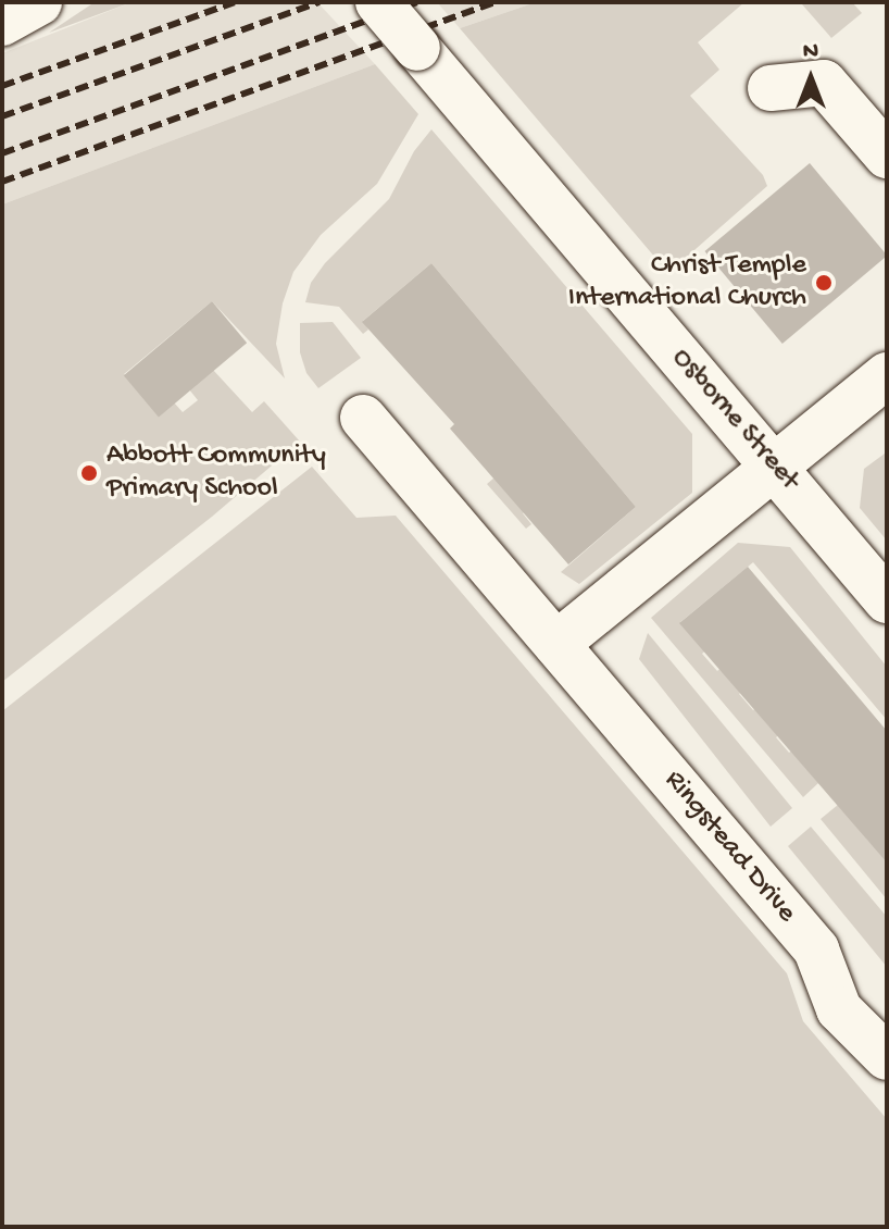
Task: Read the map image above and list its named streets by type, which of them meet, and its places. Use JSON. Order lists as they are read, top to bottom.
{
  "streets": {
    "street": ["Osborne Street", "Ringstead Drive"]
  },
  "places": ["Christ Temple International Church", "Abbott Community Primary School"],
  "north": "top"
}
